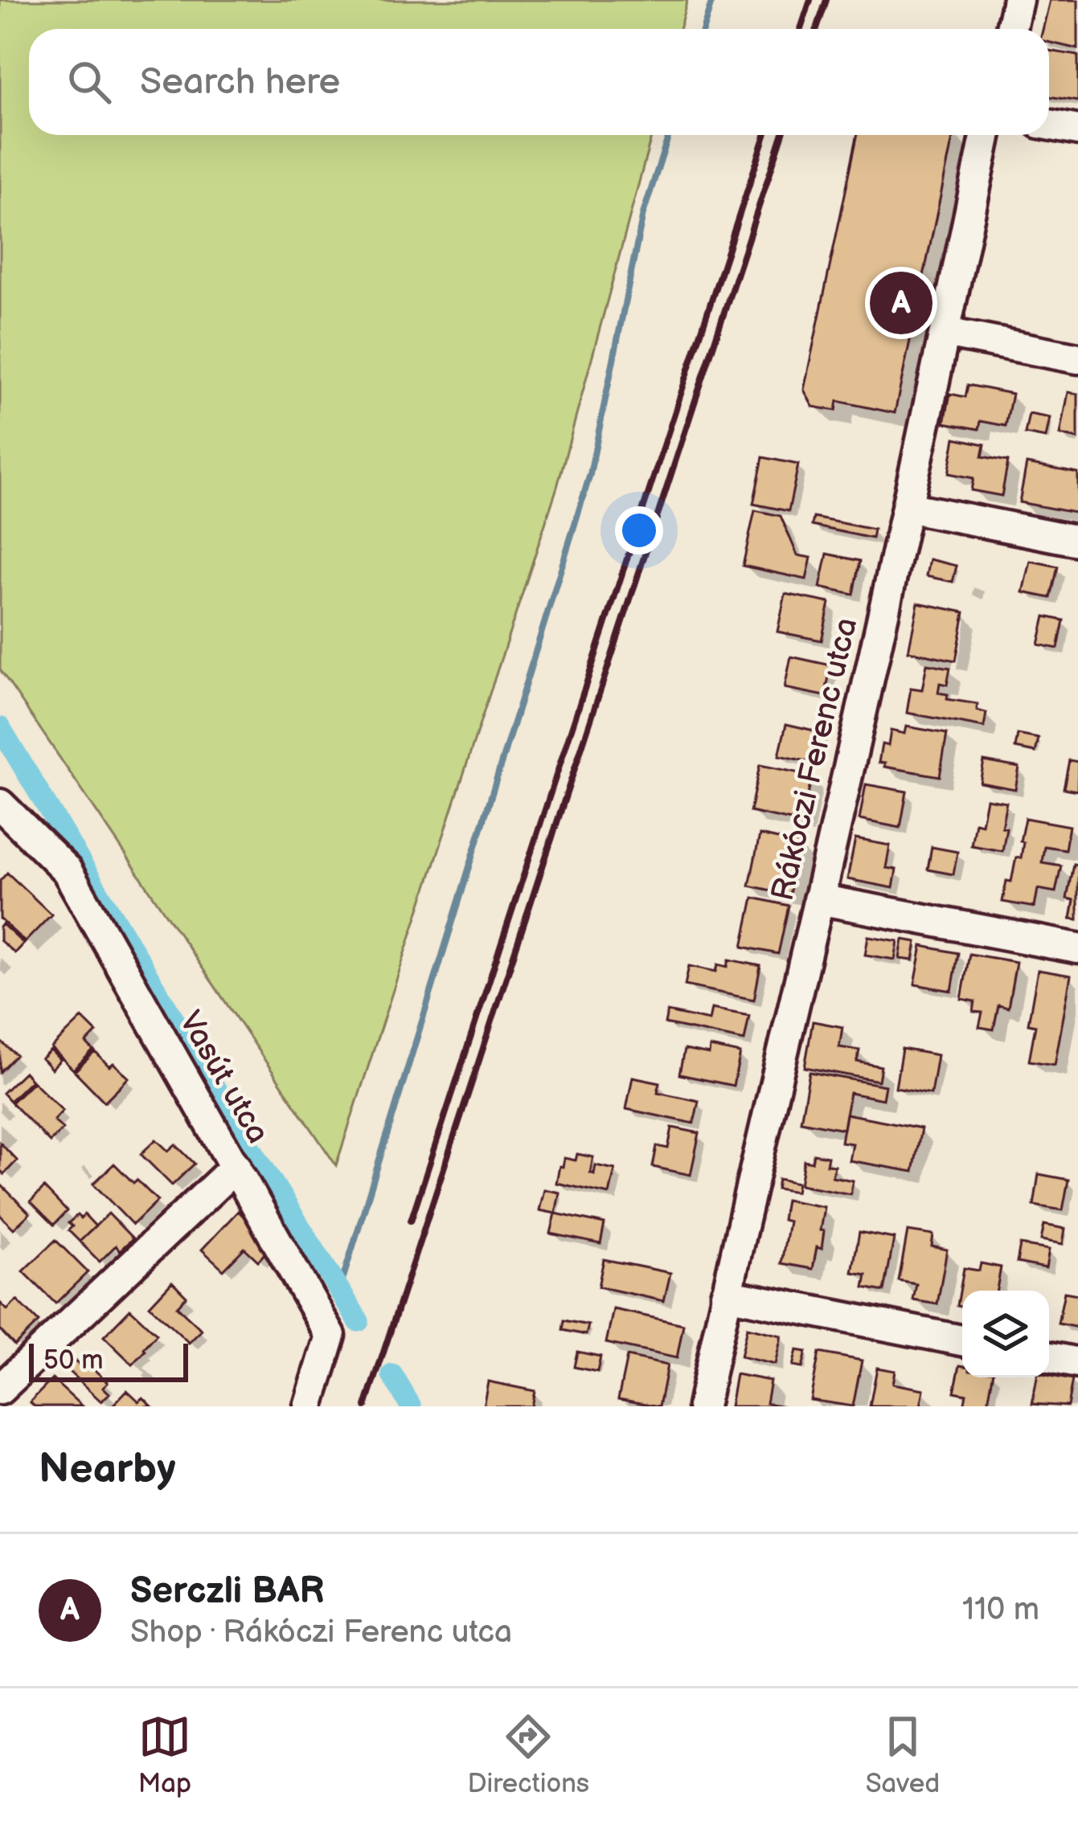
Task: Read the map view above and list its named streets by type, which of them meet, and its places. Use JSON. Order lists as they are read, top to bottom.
{
  "streets": {
    "street": ["Rákóczi Ferenc utca", "Vasút utca"]
  },
  "scale_bar": "50 m",
  "page": {
    "search": "Search here",
    "pins": "A",
    "scale": "50 m",
    "heading": "Nearby",
    "list": [
      {
        "mark": "A",
        "name": "Serczli BAR",
        "note": "Shop · Rákóczi Ferenc utca",
        "value": "110 m"
      }
    ],
    "nav": ["Map", "Directions", "Saved"]
  }
}
